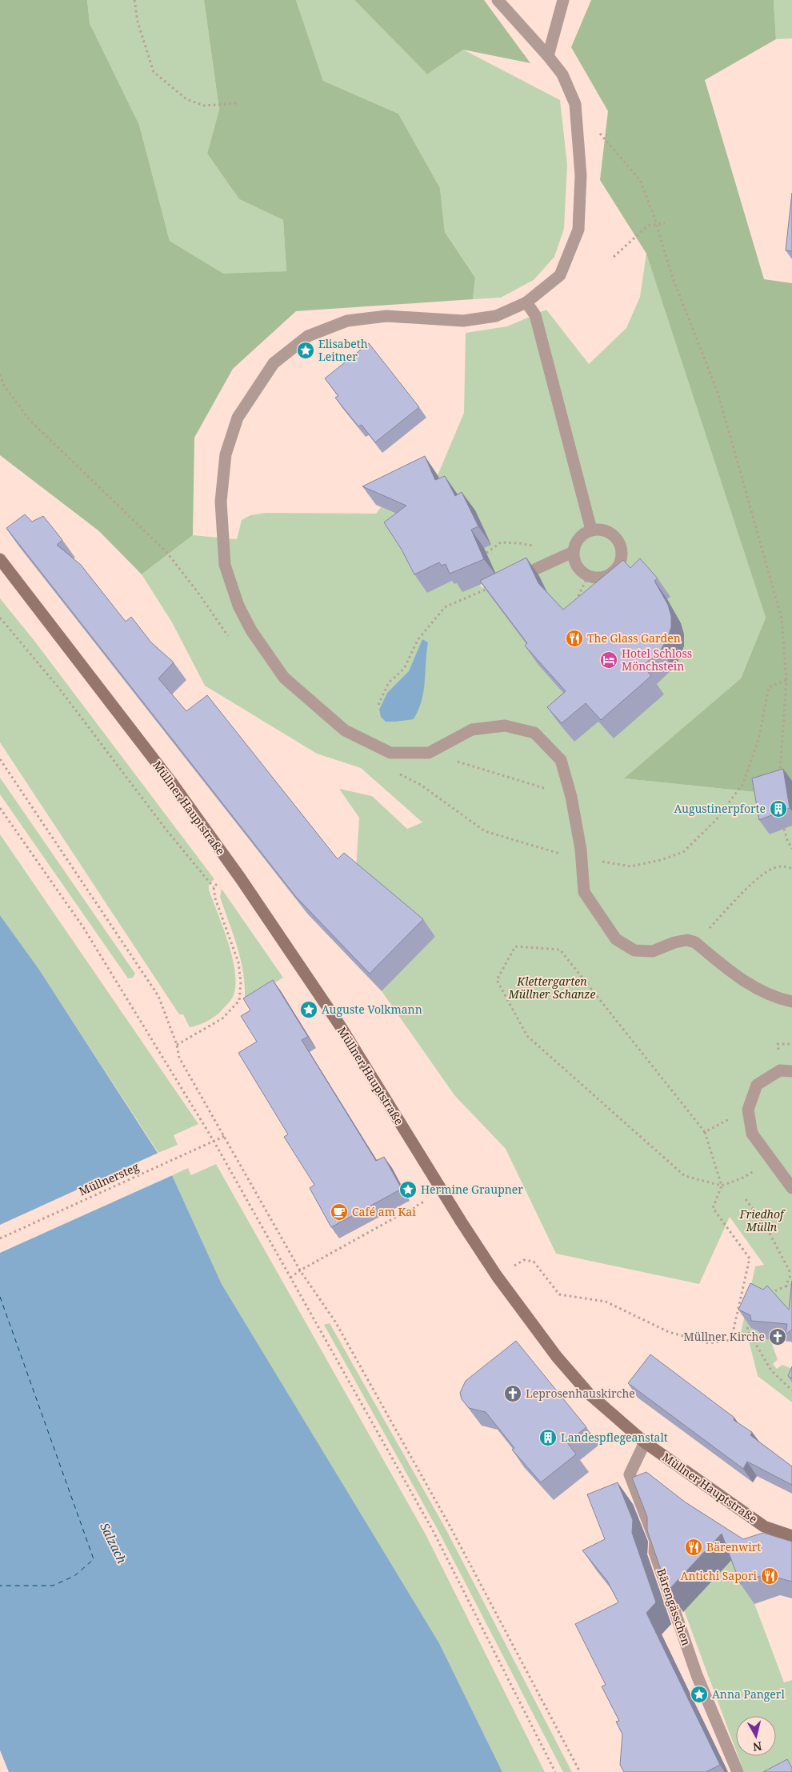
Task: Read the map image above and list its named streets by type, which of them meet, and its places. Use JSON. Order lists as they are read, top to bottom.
{
  "streets": {
    "street": ["Müllner Hauptstraße", "Bärengässchen"],
    "path": ["Müllnersteg"]
  },
  "crossings": [
    ["Müllner Hauptstraße", "Bärengässchen"]
  ],
  "water": ["Salzach"],
  "parks": ["Klettergarten Müllner Schanze", "Friedhof Mülln"],
  "places": {
    "place": [
      "Elisabeth Leitner",
      "Auguste Volkmann",
      "Hermine Graupner",
      "Anna Pangerl"
    ],
    "restaurant": ["The Glass Garden", "Bärenwirt", "Antichi Sapori"],
    "hotel": ["Hotel Schloss Mönchstein"],
    "building": ["Augustinerpforte", "Landespflegeanstalt"],
    "cafe": ["Café am Kai"],
    "church": ["Müllner Kirche", "Leprosenhauskirche"]
  },
  "north": "bottom"
}
